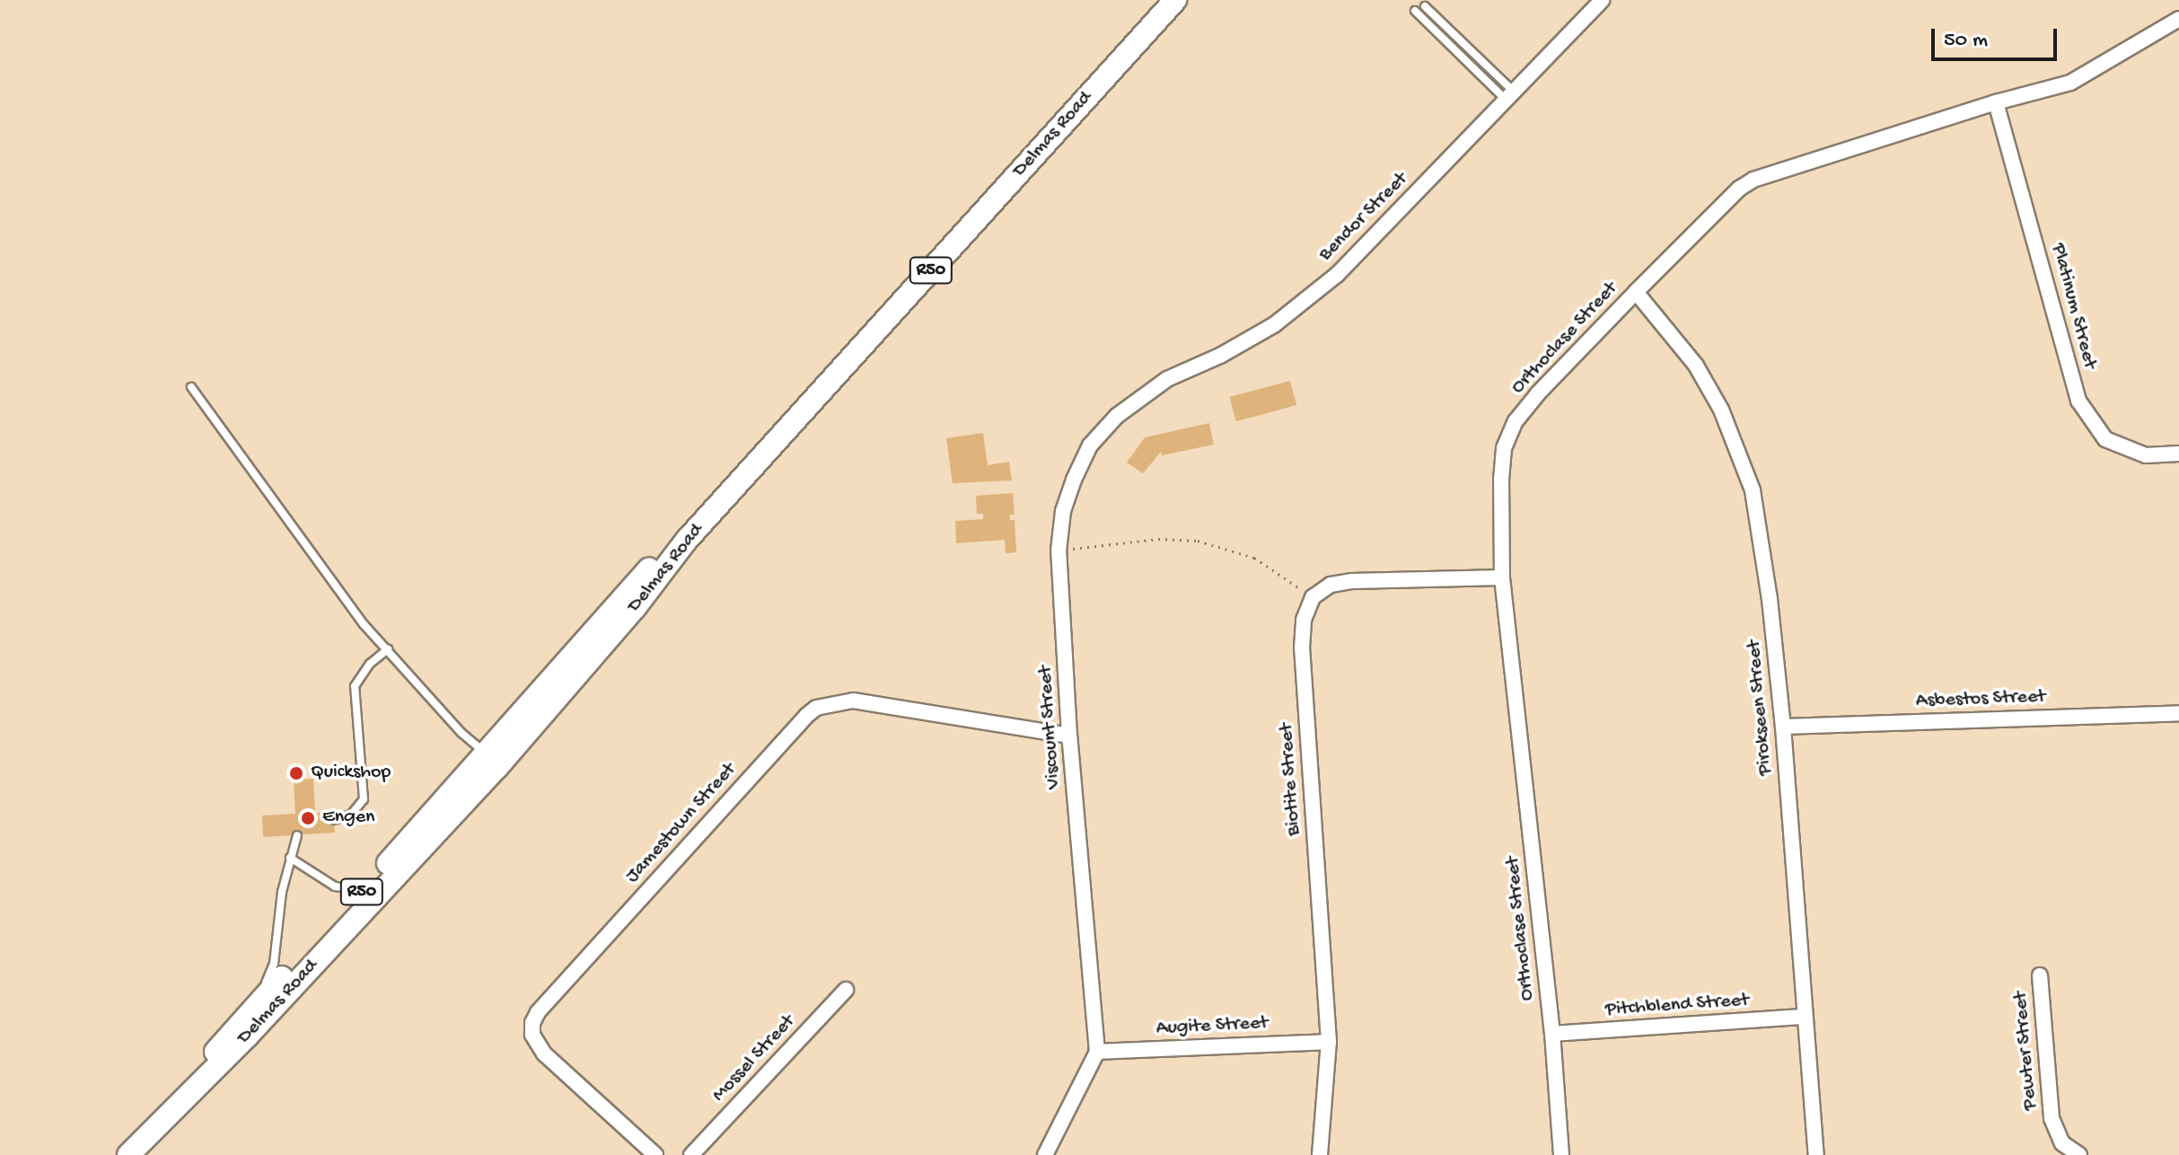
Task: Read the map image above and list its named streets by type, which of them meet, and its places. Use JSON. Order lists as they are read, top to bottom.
{
  "streets": {
    "main road": ["Delmas Road", "R50"],
    "street": [
      "Bendor Street",
      "Platinum Street",
      "Orthoclase Street",
      "Asbestos Street",
      "Pirokseen Street",
      "Viscount Street",
      "Biotite Street",
      "Jamestown Street",
      "Pitchblend Street",
      "Augite Street",
      "Pewter Street",
      "Mossel Street"
    ]
  },
  "crossings": [
    ["Bendor Street", "Viscount Street"],
    ["Platinum Street", "Orthoclase Street"],
    ["Orthoclase Street", "Pirokseen Street"],
    ["Orthoclase Street", "Pitchblend Street"],
    ["Asbestos Street", "Pirokseen Street"],
    ["Pirokseen Street", "Pitchblend Street"],
    ["Viscount Street", "Jamestown Street"],
    ["Viscount Street", "Augite Street"],
    ["Biotite Street", "Augite Street"]
  ],
  "places": ["Quickshop", "Engen"],
  "scale_bar": "50 m"
}
